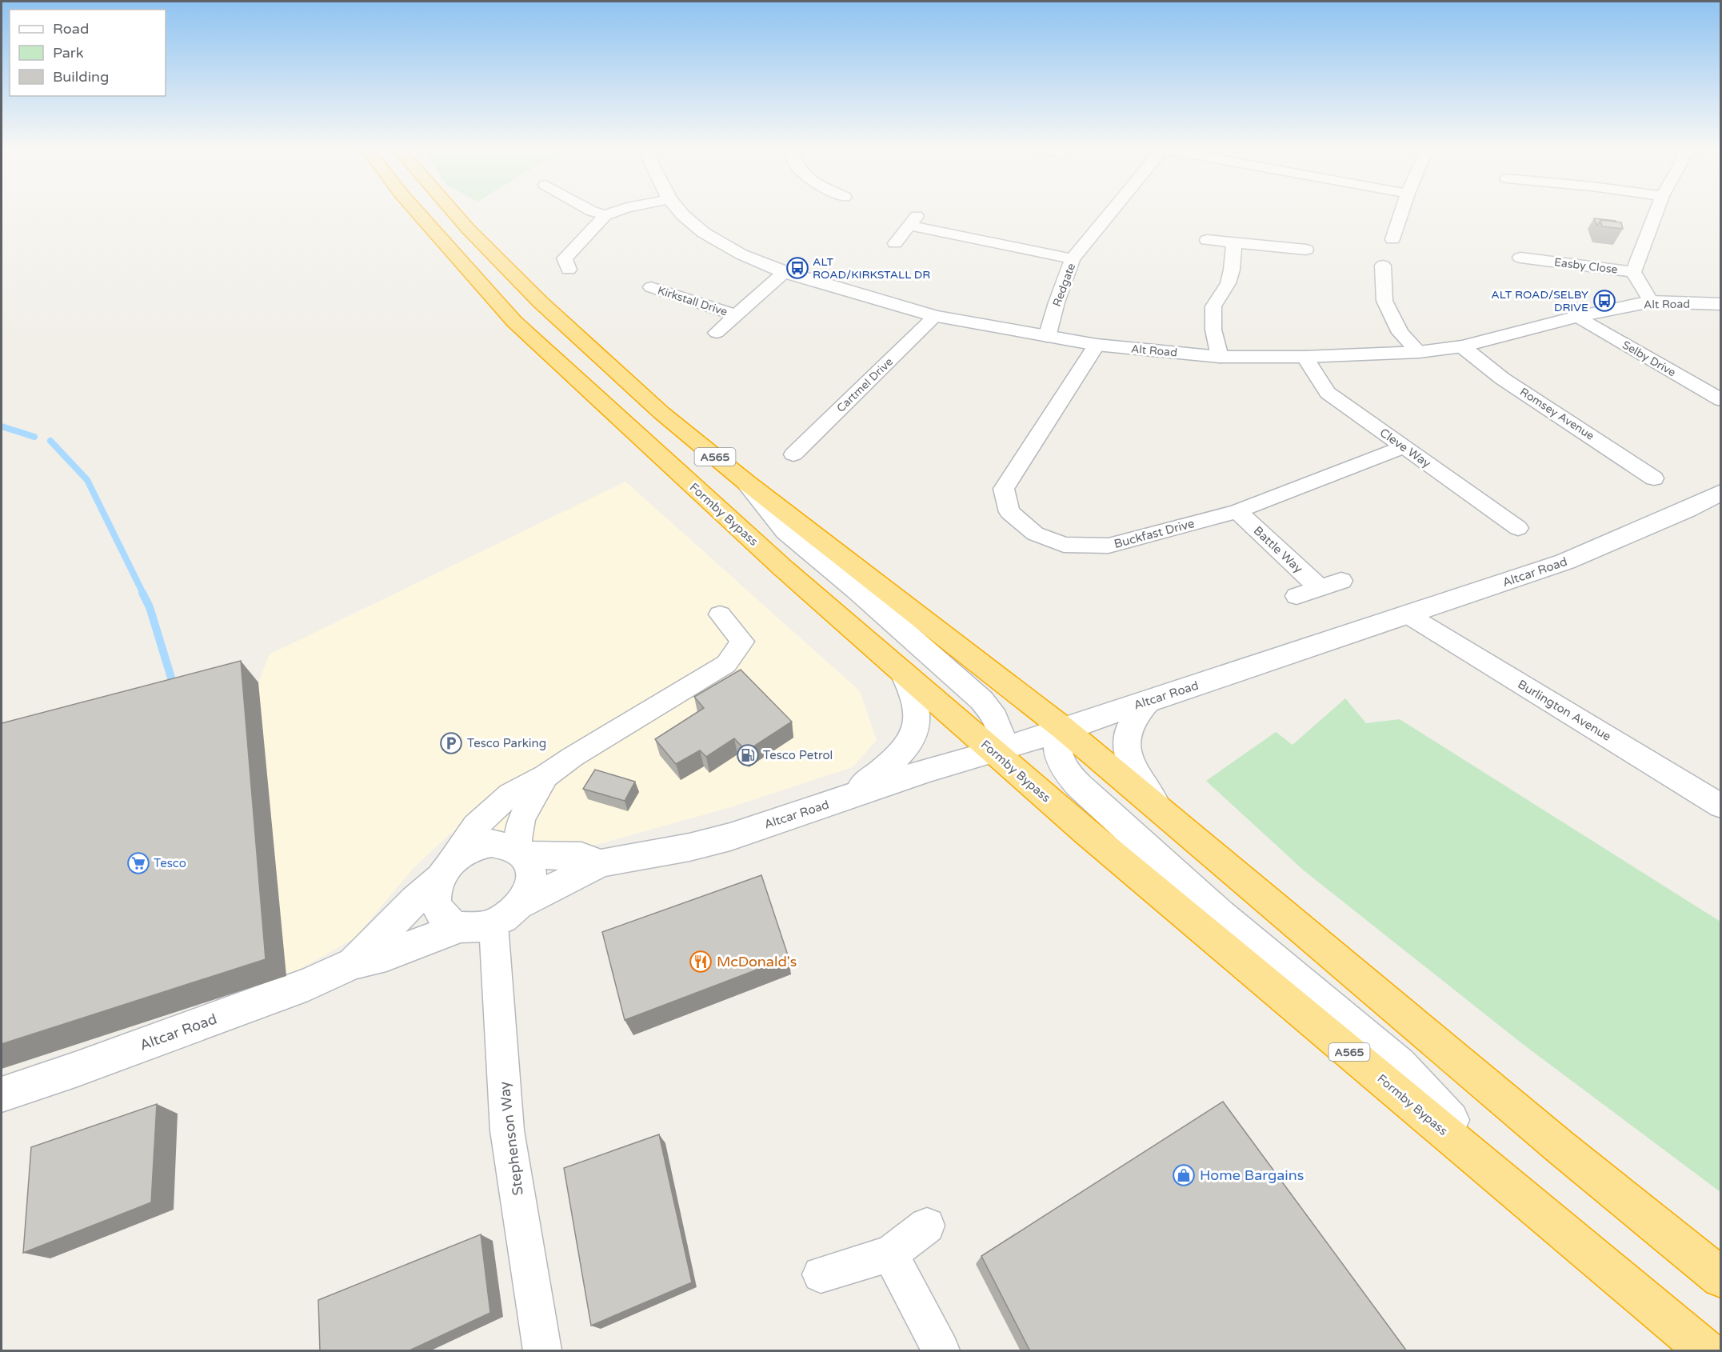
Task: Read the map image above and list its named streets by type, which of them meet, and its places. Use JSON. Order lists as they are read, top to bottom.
{
  "streets": {
    "highway": ["A565", "Formby Bypass"],
    "main road": ["Alt Road", "Altcar Road"],
    "street": [
      "Easby Close",
      "Redgate",
      "Kirkstall Drive",
      "Selby Drive",
      "Cartmel Drive",
      "Romsey Avenue",
      "Cleve Way",
      "Buckfast Drive",
      "Battle Way",
      "Burlington Avenue",
      "Stephenson Way"
    ]
  },
  "crossings": [
    ["Redgate", "Alt Road"],
    ["Kirkstall Drive", "Alt Road"],
    ["Alt Road", "Selby Drive"],
    ["Alt Road", "Cartmel Drive"],
    ["Alt Road", "Romsey Avenue"],
    ["Alt Road", "Cleve Way"],
    ["Alt Road", "Buckfast Drive"],
    ["Cleve Way", "Buckfast Drive"],
    ["A565", "Altcar Road"],
    ["Formby Bypass", "Altcar Road"],
    ["Buckfast Drive", "Battle Way"],
    ["Altcar Road", "Burlington Avenue"],
    ["Altcar Road", "Stephenson Way"]
  ],
  "places": {
    "bus stop": ["ALT ROAD/KIRKSTALL DR", "ALT ROAD/SELBY DRIVE"],
    "parking": ["Tesco Parking"],
    "fuel station": ["Tesco Petrol"],
    "supermarket": ["Tesco"],
    "restaurant": ["McDonald's"],
    "shop": ["Home Bargains"]
  },
  "legend": ["Road", "Park", "Building"]
}
